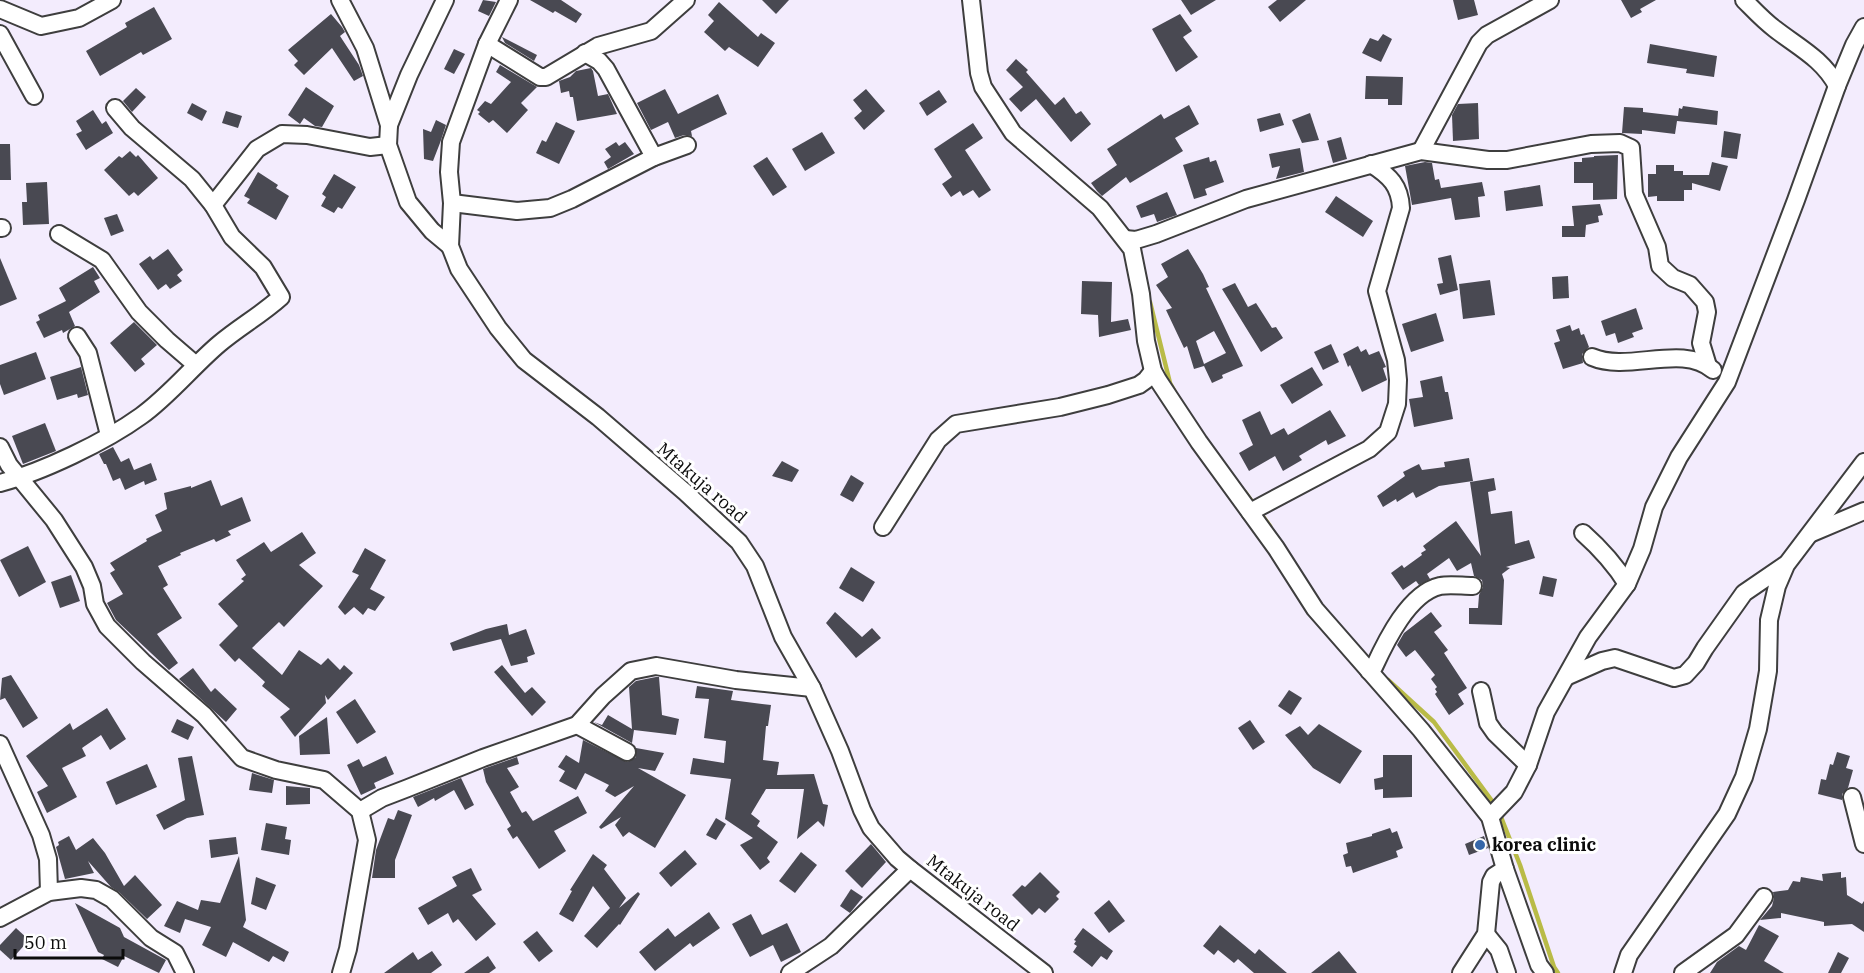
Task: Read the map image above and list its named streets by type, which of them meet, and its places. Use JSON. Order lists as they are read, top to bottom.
{
  "streets": {
    "street": ["Mtakuja road"]
  },
  "places": ["korea clinic"],
  "scale_bar": "50 m"
}
